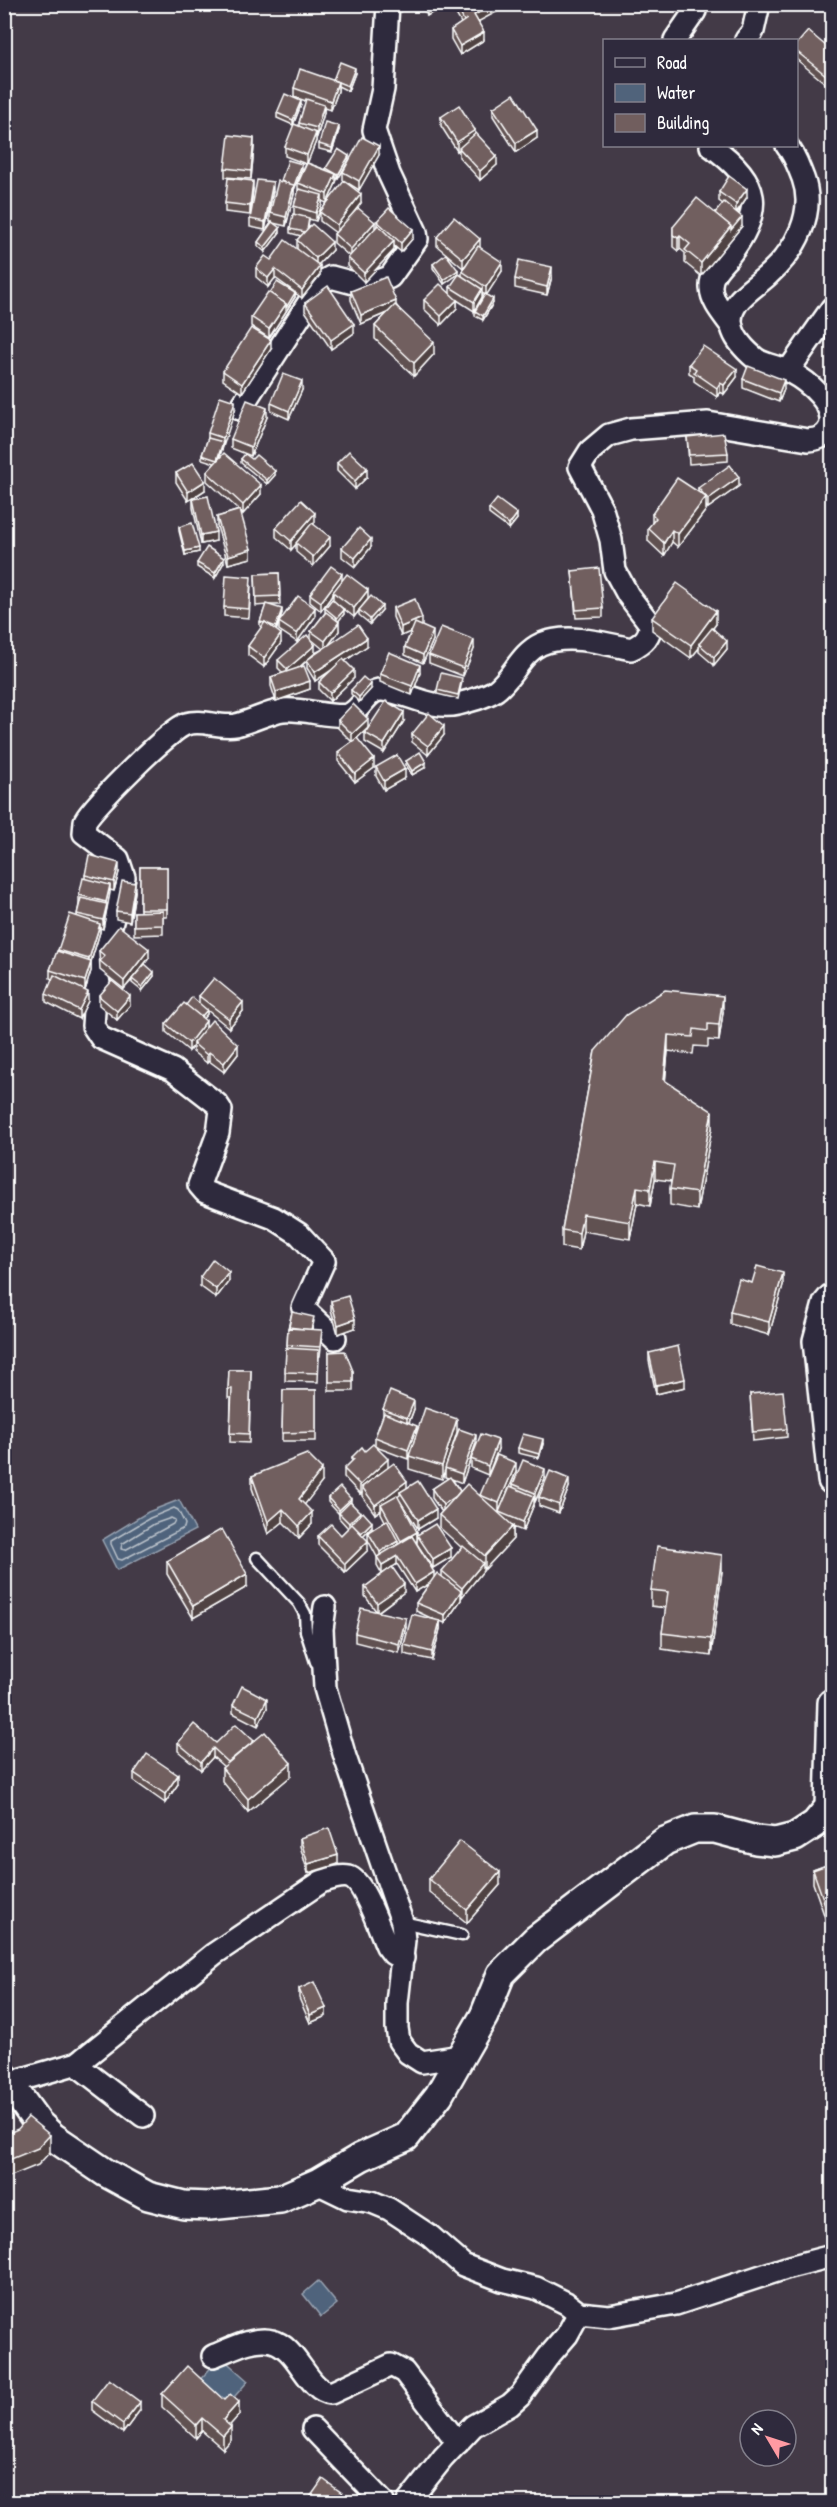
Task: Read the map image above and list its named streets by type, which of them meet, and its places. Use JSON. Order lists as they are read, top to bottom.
{
  "legend": ["Road", "Water", "Building"],
  "north": "top left"
}
